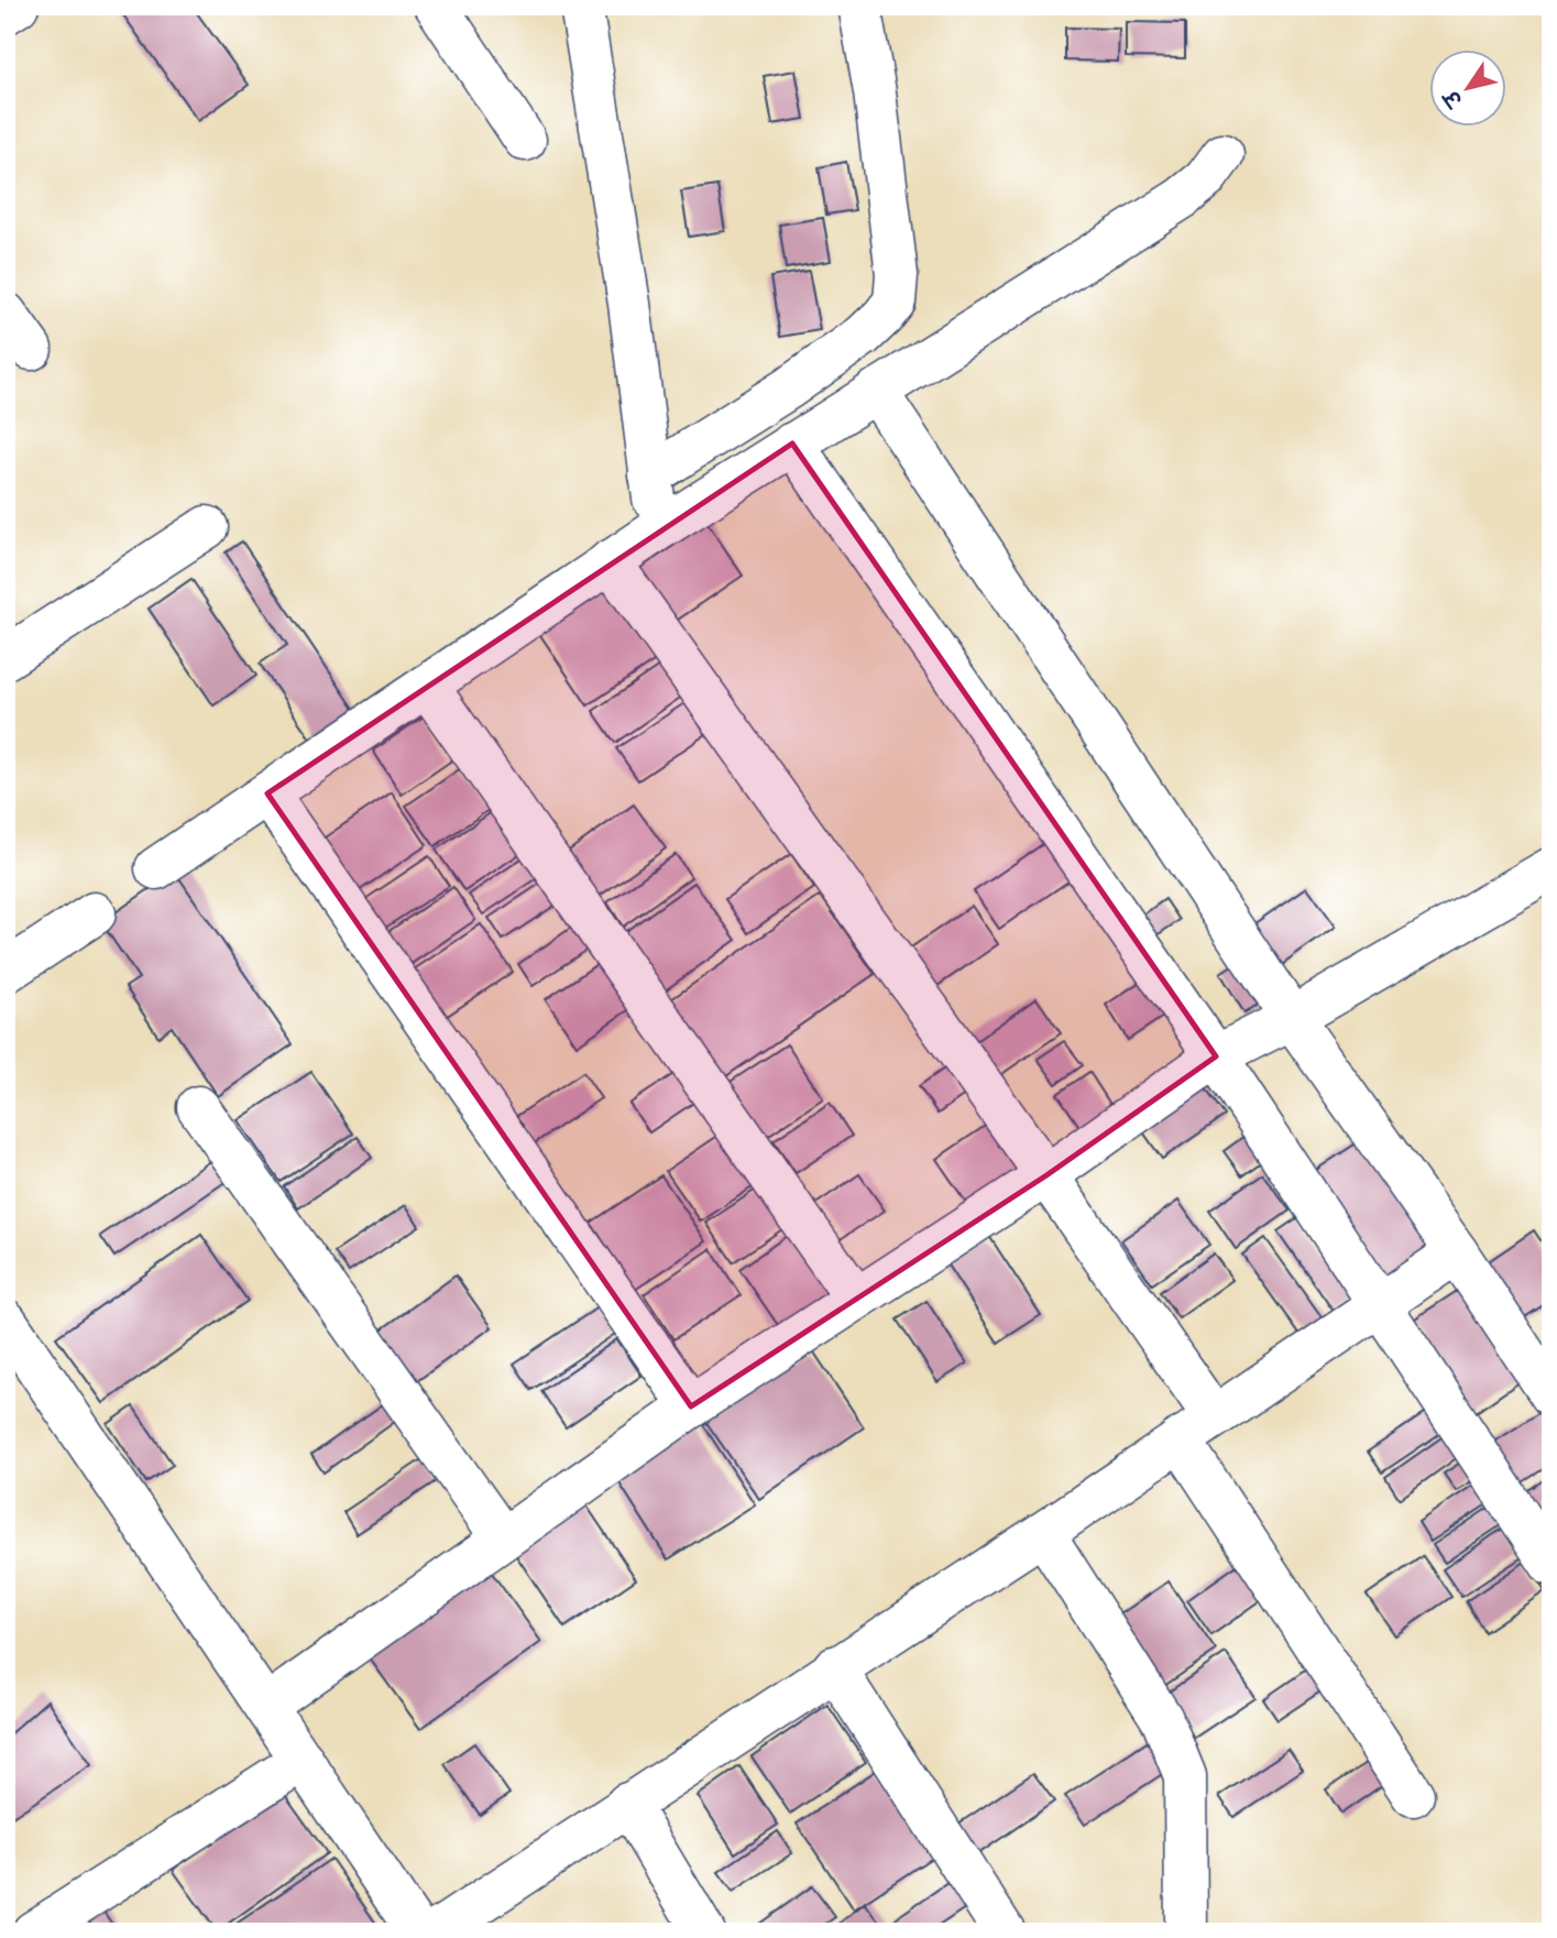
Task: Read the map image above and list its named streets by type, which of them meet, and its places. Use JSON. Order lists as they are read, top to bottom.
{
  "north": "bottom left"
}
